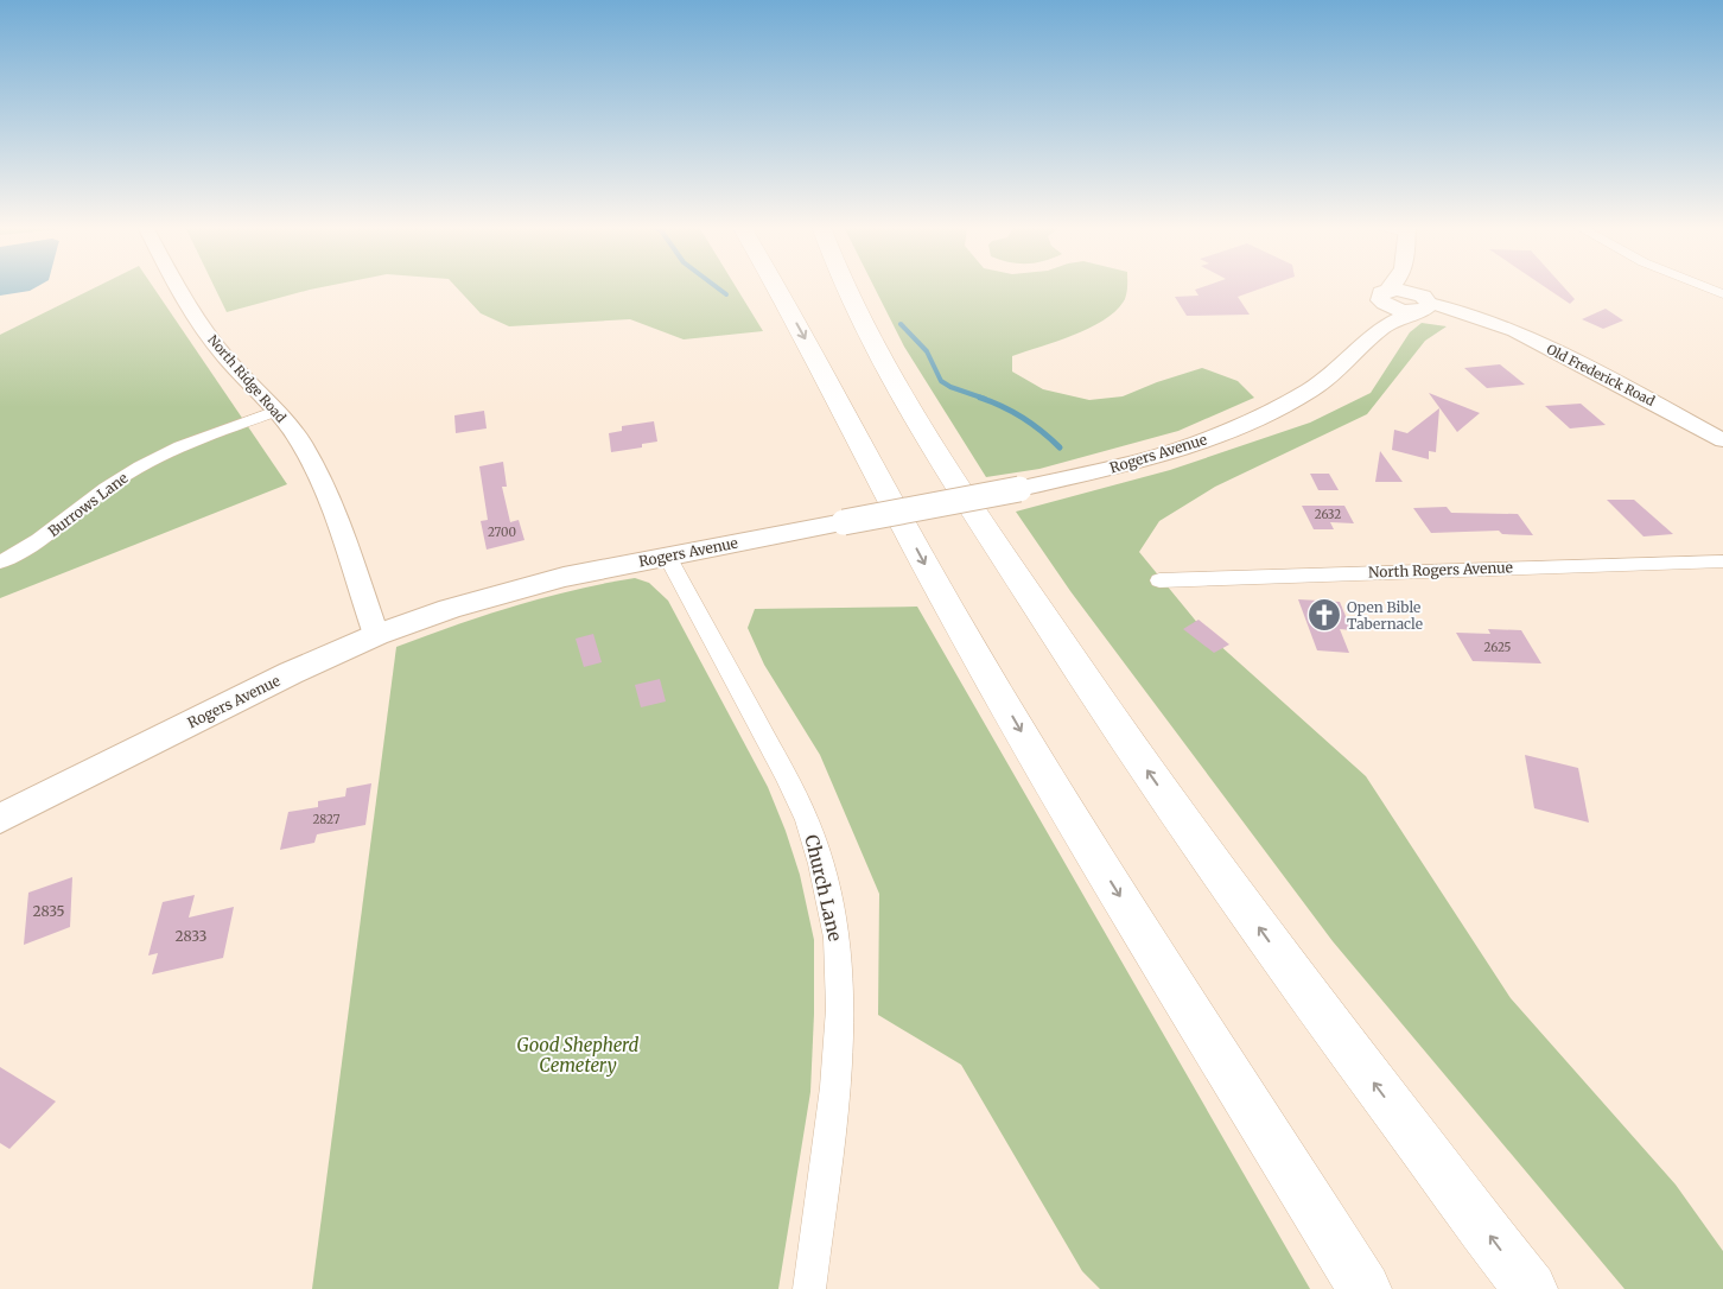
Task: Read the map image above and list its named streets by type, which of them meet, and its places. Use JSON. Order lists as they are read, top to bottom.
{
  "streets": {
    "main road": ["Rogers Avenue"],
    "street": [
      "Old Frederick Road",
      "North Ridge Road",
      "Burrows Lane",
      "North Rogers Avenue",
      "Church Lane"
    ]
  },
  "crossings": [
    ["Old Frederick Road", "Rogers Avenue"],
    ["North Ridge Road", "Rogers Avenue"],
    ["North Ridge Road", "Burrows Lane"],
    ["Rogers Avenue", "Church Lane"]
  ],
  "parks": ["Good Shepherd Cemetery"],
  "places": {
    "church": ["Open Bible Tabernacle"]
  },
  "house_numbers": [
    "2632",
    "2700",
    "2625",
    "2827",
    "2835",
    "2833"
  ]
}
